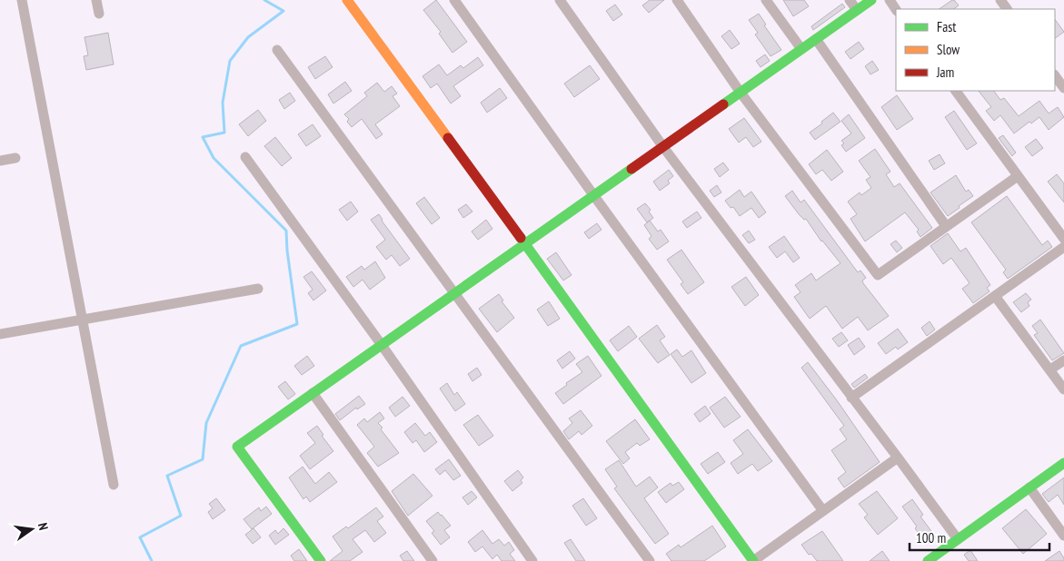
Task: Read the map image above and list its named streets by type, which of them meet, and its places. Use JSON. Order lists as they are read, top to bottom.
{
  "legend": ["Fast", "Slow", "Jam"],
  "scale_bar": "100 m",
  "north": "right"
}
